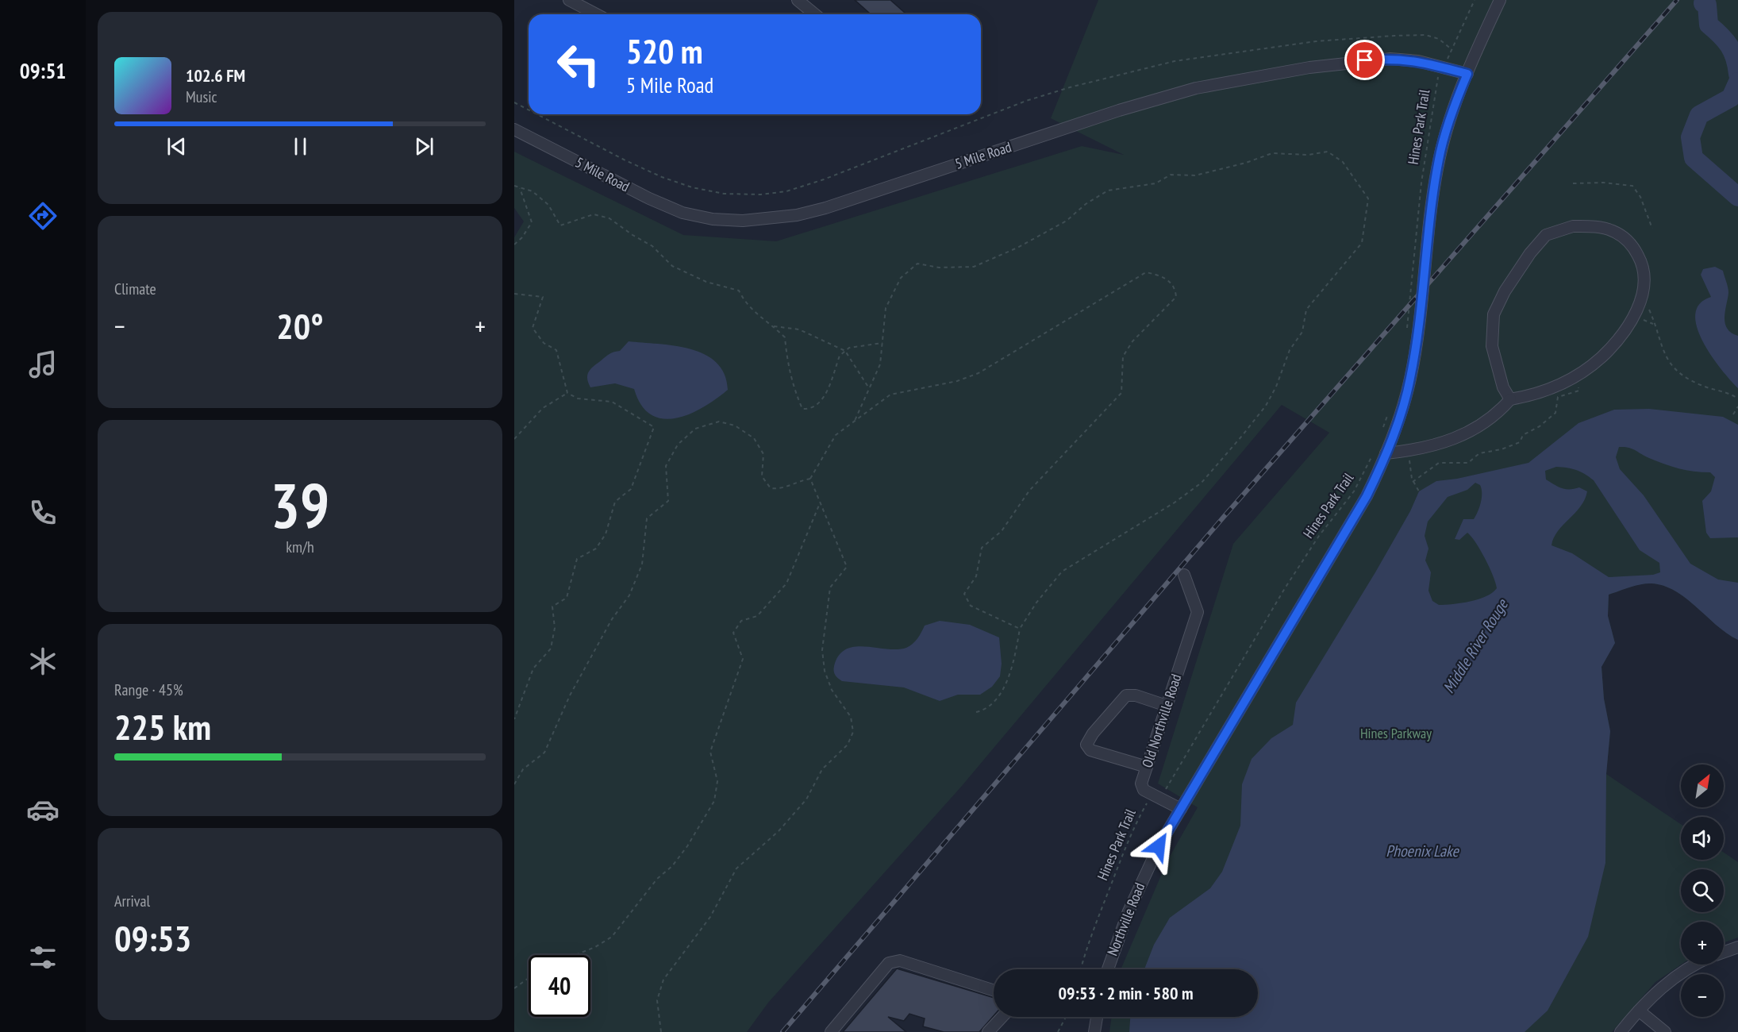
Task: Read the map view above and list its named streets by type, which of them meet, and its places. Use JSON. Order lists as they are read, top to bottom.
{
  "streets": {
    "street": ["5 Mile Road", "Old Northville Road", "Northville Road"],
    "path": ["Hines Park Trail"]
  },
  "crossings": [
    ["Hines Park Trail", "5 Mile Road"],
    ["Hines Park Trail", "Old Northville Road"],
    ["5 Mile Road", "Northville Road"],
    ["Old Northville Road", "Northville Road"]
  ],
  "water": ["Middle River Rouge", "Phoenix Lake"],
  "parks": ["Hines Parkway"],
  "north": "top right",
  "page": {
    "tabs": "09:51",
    "turn": ["520 m", "5 Mile Road"],
    "song": ["102.6 FM", "Music"],
    "tile": [
      "Climate",
      ["39", "km/h"],
      ["Range · 45%", "225 km"],
      ["Arrival", "09:53"]
    ],
    "heat": ["−", "20°", "+"],
    "map_buttons": ["+", "−"],
    "limit": "40",
    "trip": "09:53 · 2 min · 580 m"
  }
}
